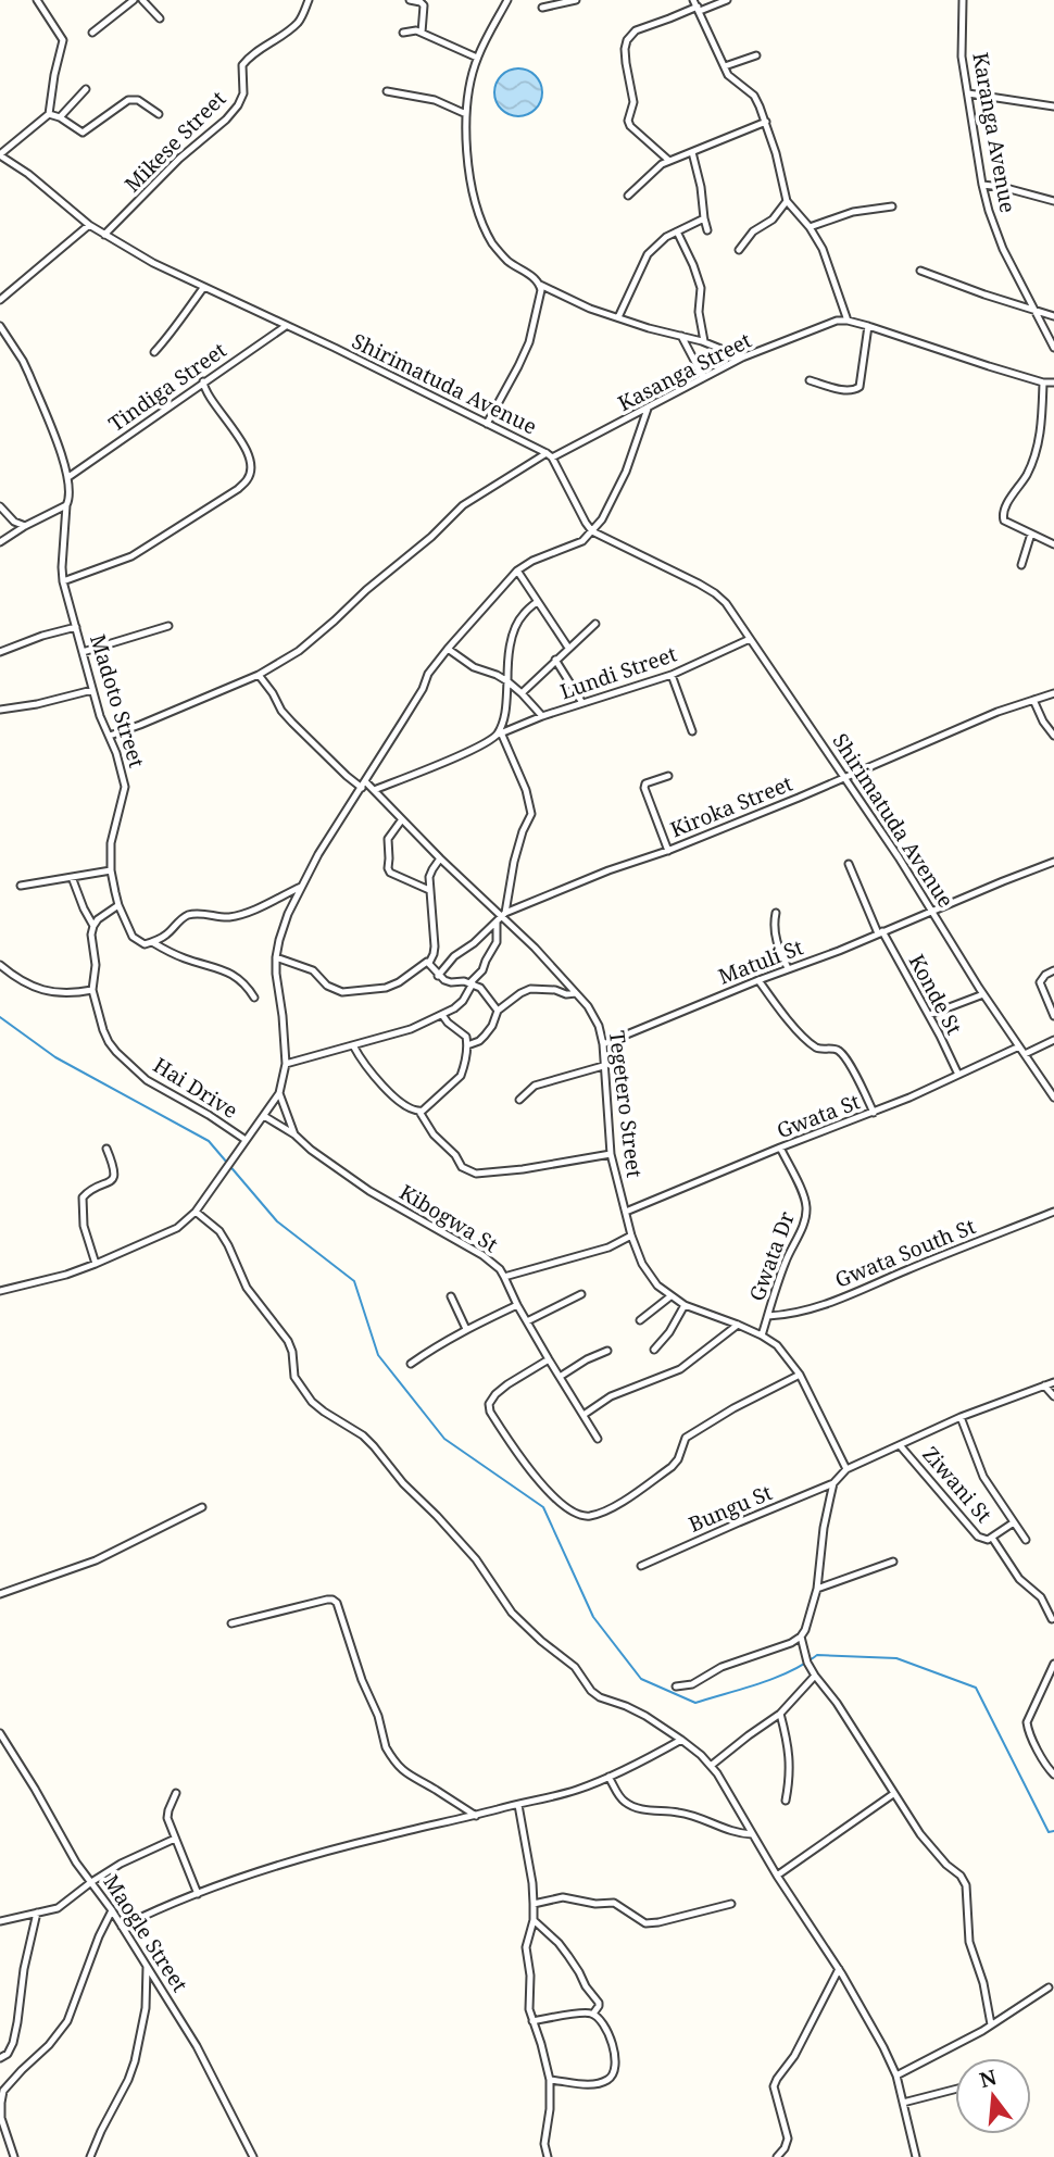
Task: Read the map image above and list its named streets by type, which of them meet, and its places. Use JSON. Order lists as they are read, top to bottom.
{
  "streets": {
    "street": [
      "Karanga Avenue",
      "Mikese Street",
      "Kasanga Street",
      "Shirimatuda Avenue",
      "Tindiga Street",
      "Lundi Street",
      "Madoto Street",
      "Kiroka Street",
      "Matuli St",
      "Konde St",
      "Hai Drive",
      "Tegetero Street",
      "Gwata St",
      "Kibogwa St",
      "Gwata South St",
      "Gwata Dr",
      "Ziwani St",
      "Bungu St",
      "Maogle Street"
    ]
  },
  "crossings": [
    ["Mikese Street", "Shirimatuda Avenue"],
    ["Kasanga Street", "Shirimatuda Avenue"],
    ["Kasanga Street", "Madoto Street"],
    ["Kasanga Street", "Tegetero Street"],
    ["Shirimatuda Avenue", "Tindiga Street"],
    ["Shirimatuda Avenue", "Lundi Street"],
    ["Shirimatuda Avenue", "Kiroka Street"],
    ["Shirimatuda Avenue", "Matuli St"],
    ["Shirimatuda Avenue", "Gwata St"],
    ["Lundi Street", "Tegetero Street"],
    ["Kiroka Street", "Tegetero Street"],
    ["Matuli St", "Konde St"],
    ["Matuli St", "Tegetero Street"],
    ["Konde St", "Gwata St"],
    ["Tegetero Street", "Gwata St"],
    ["Tegetero Street", "Gwata Dr"],
    ["Gwata St", "Gwata Dr"],
    ["Gwata South St", "Gwata Dr"]
  ],
  "north": "top"
}
